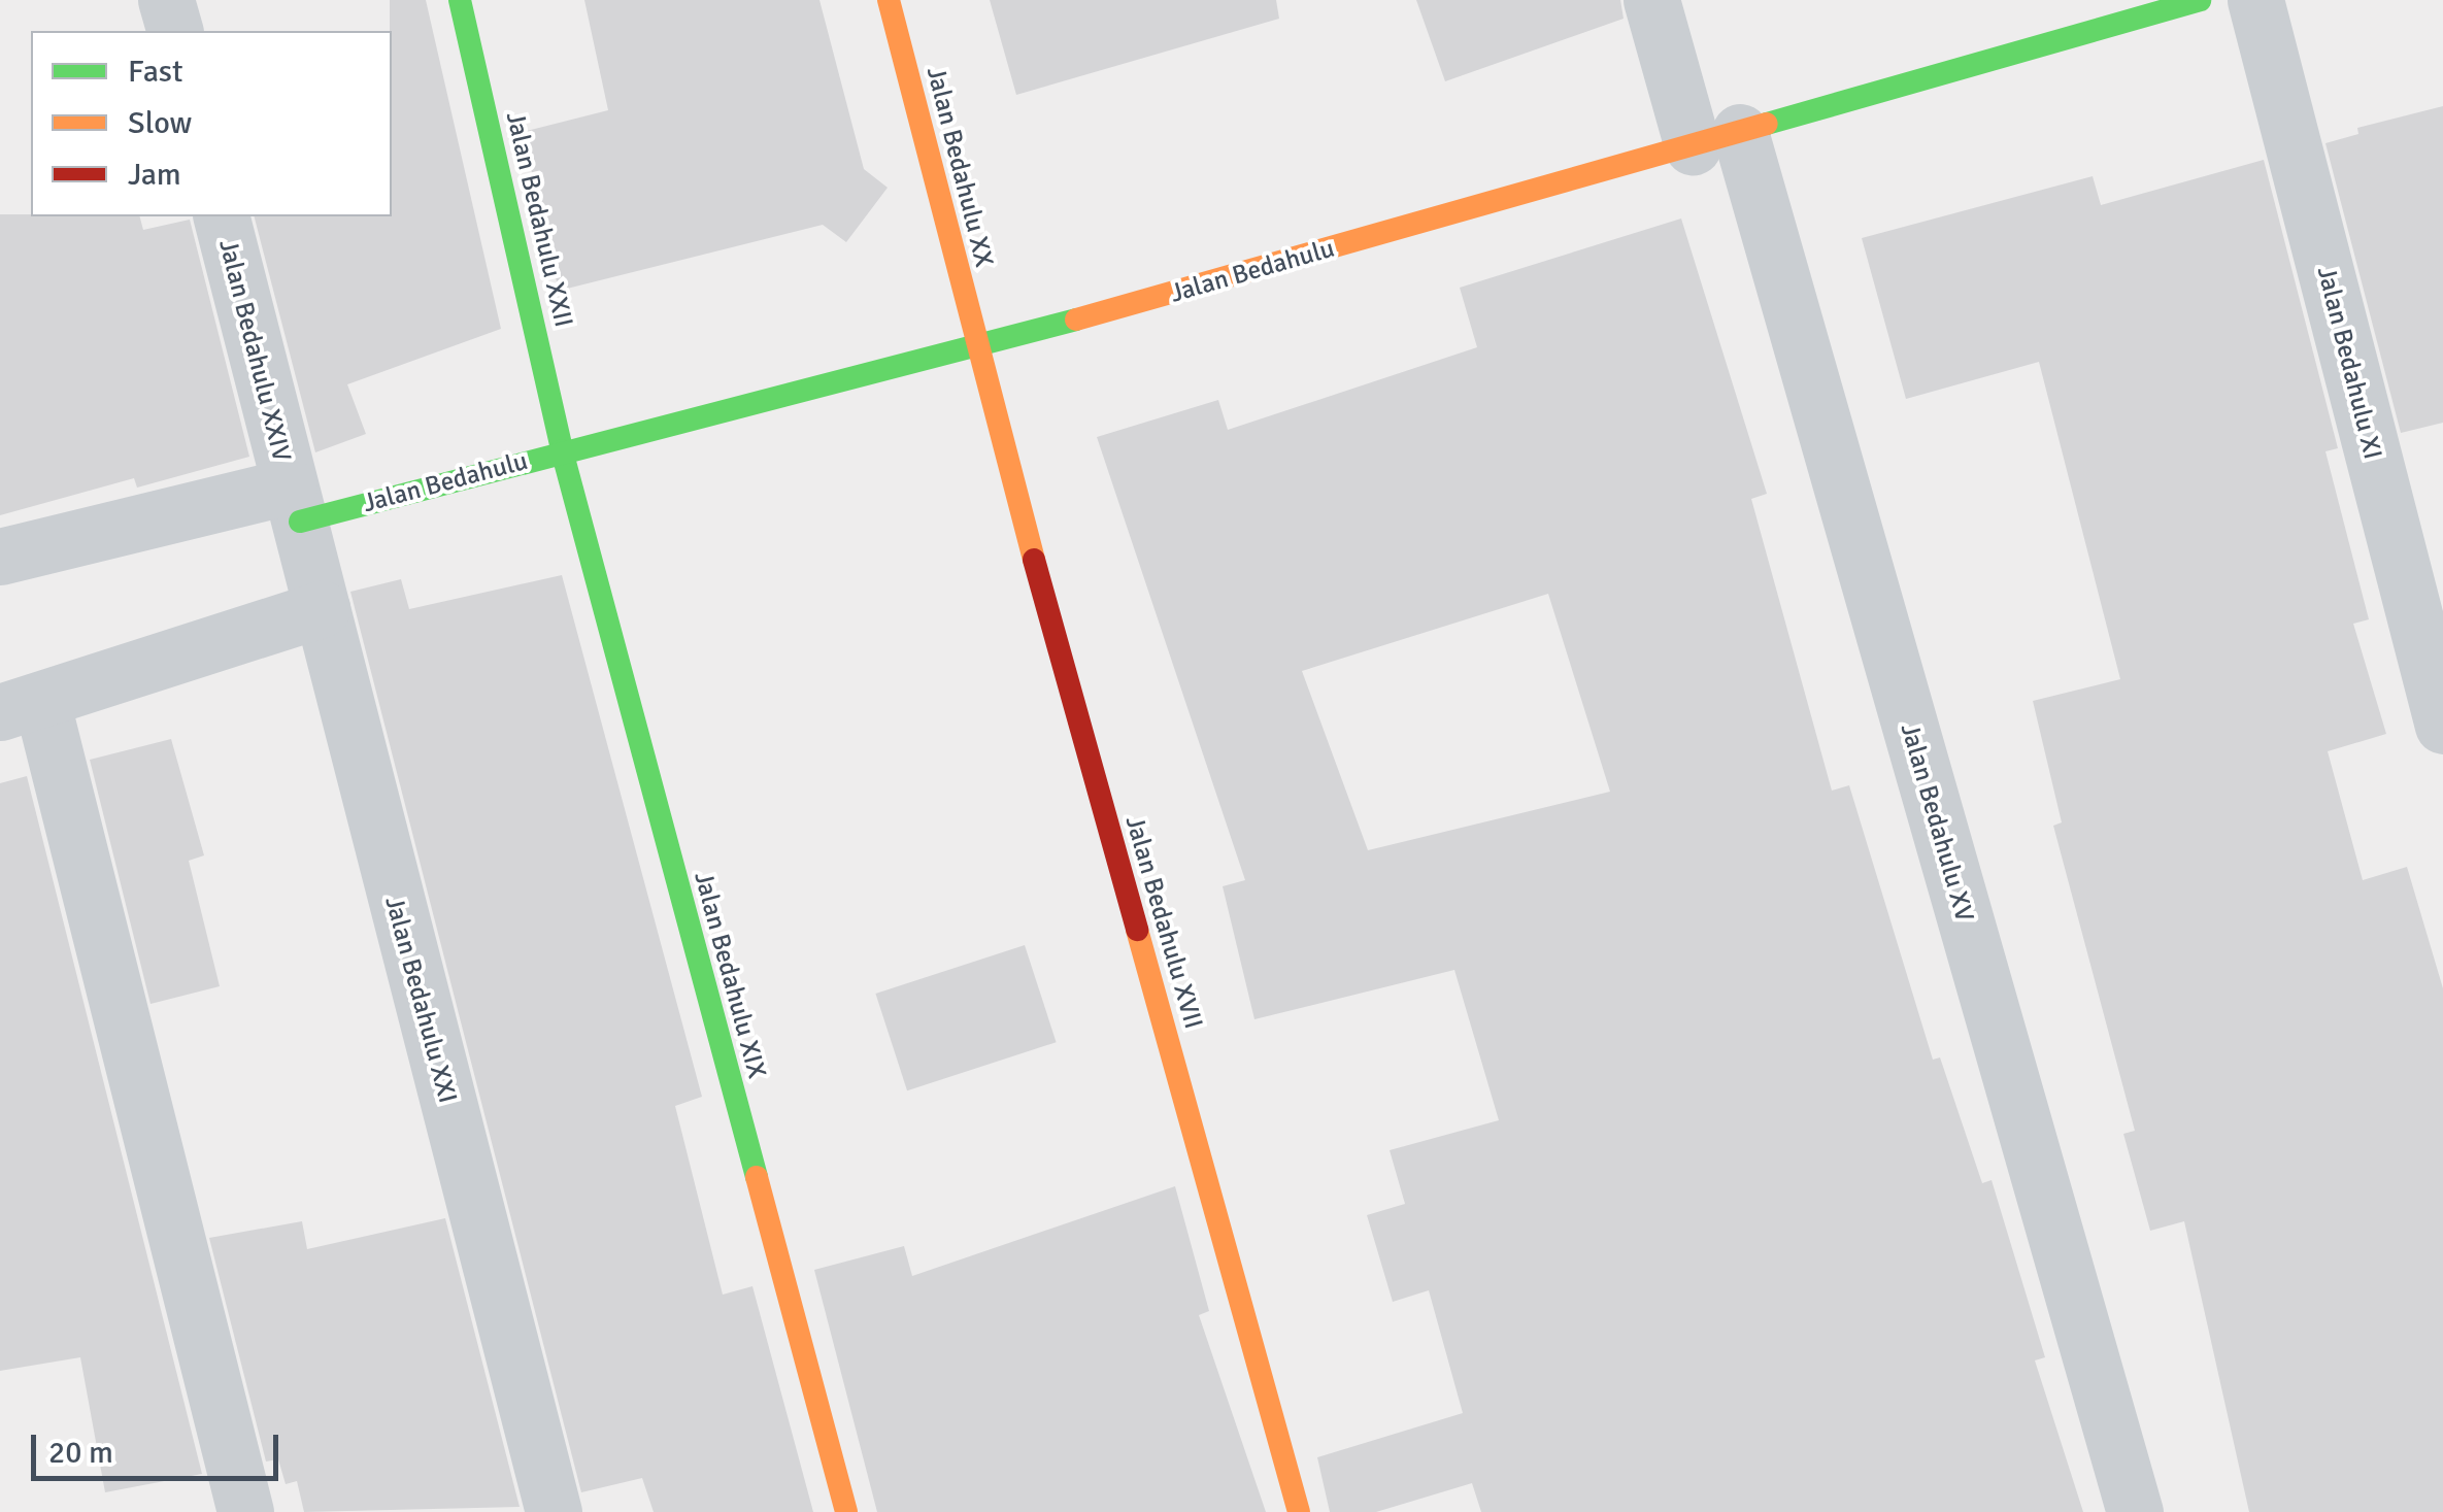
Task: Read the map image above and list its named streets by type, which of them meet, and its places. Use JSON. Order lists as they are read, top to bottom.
{
  "streets": {
    "street": [
      "Jalan Bedahulu XX",
      "Jalan Bedahulu XXII",
      "Jalan Bedahulu",
      "Jalan Bedahulu XXIV",
      "Jalan Bedahulu XI",
      "Jalan Bedahulu XV",
      "Jalan Bedahulu XVII",
      "Jalan Bedahulu XIX",
      "Jalan Bedahulu XXI"
    ]
  },
  "crossings": [
    ["Jalan Bedahulu XX", "Jalan Bedahulu"],
    ["Jalan Bedahulu XX", "Jalan Bedahulu XVII"],
    ["Jalan Bedahulu XXII", "Jalan Bedahulu"],
    ["Jalan Bedahulu XXII", "Jalan Bedahulu XIX"],
    ["Jalan Bedahulu", "Jalan Bedahulu XXIV"],
    ["Jalan Bedahulu", "Jalan Bedahulu XV"],
    ["Jalan Bedahulu", "Jalan Bedahulu XVII"],
    ["Jalan Bedahulu", "Jalan Bedahulu XIX"],
    ["Jalan Bedahulu", "Jalan Bedahulu XXI"],
    ["Jalan Bedahulu XXIV", "Jalan Bedahulu XXI"]
  ],
  "legend": ["Fast", "Slow", "Jam"],
  "scale_bar": "20 m"
}
